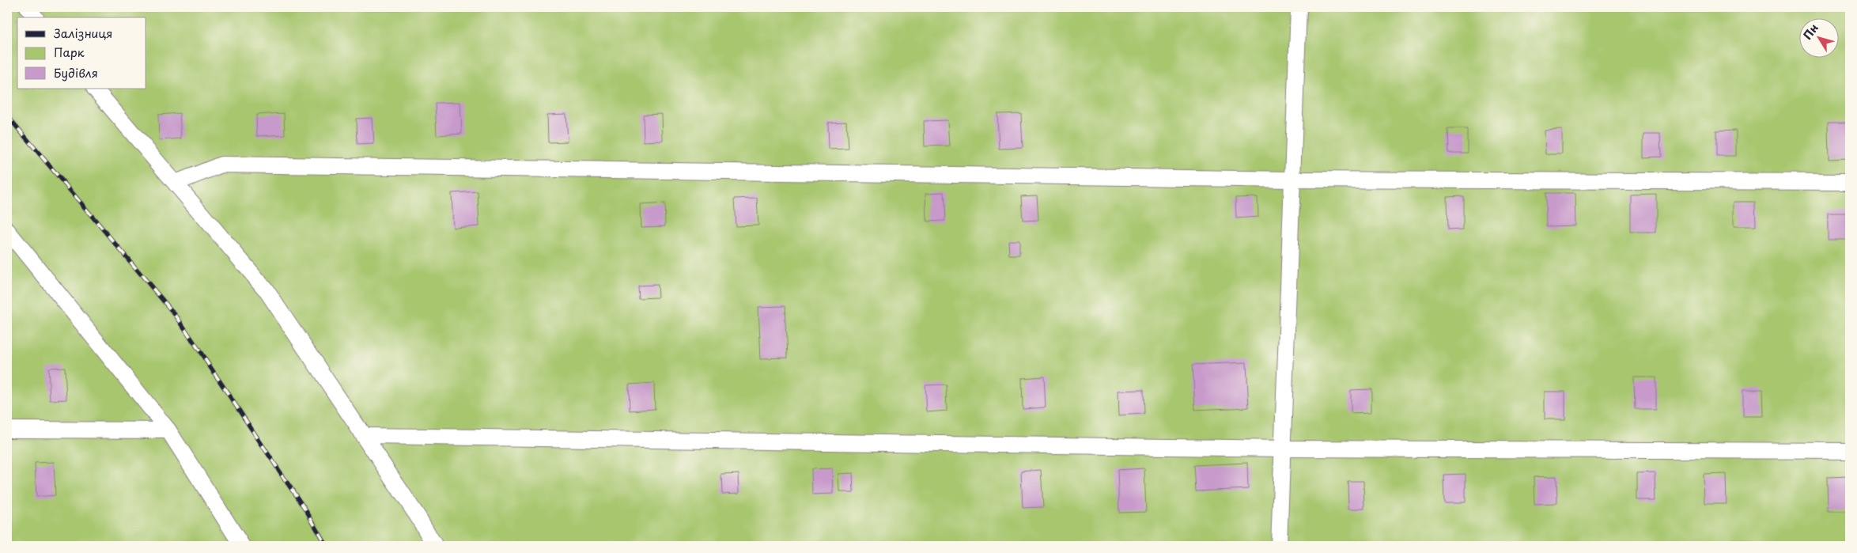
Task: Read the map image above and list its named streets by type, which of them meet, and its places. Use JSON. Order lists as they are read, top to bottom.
{
  "legend": ["Залізниця", "Парк", "Будівля"],
  "north": "top left"
}
